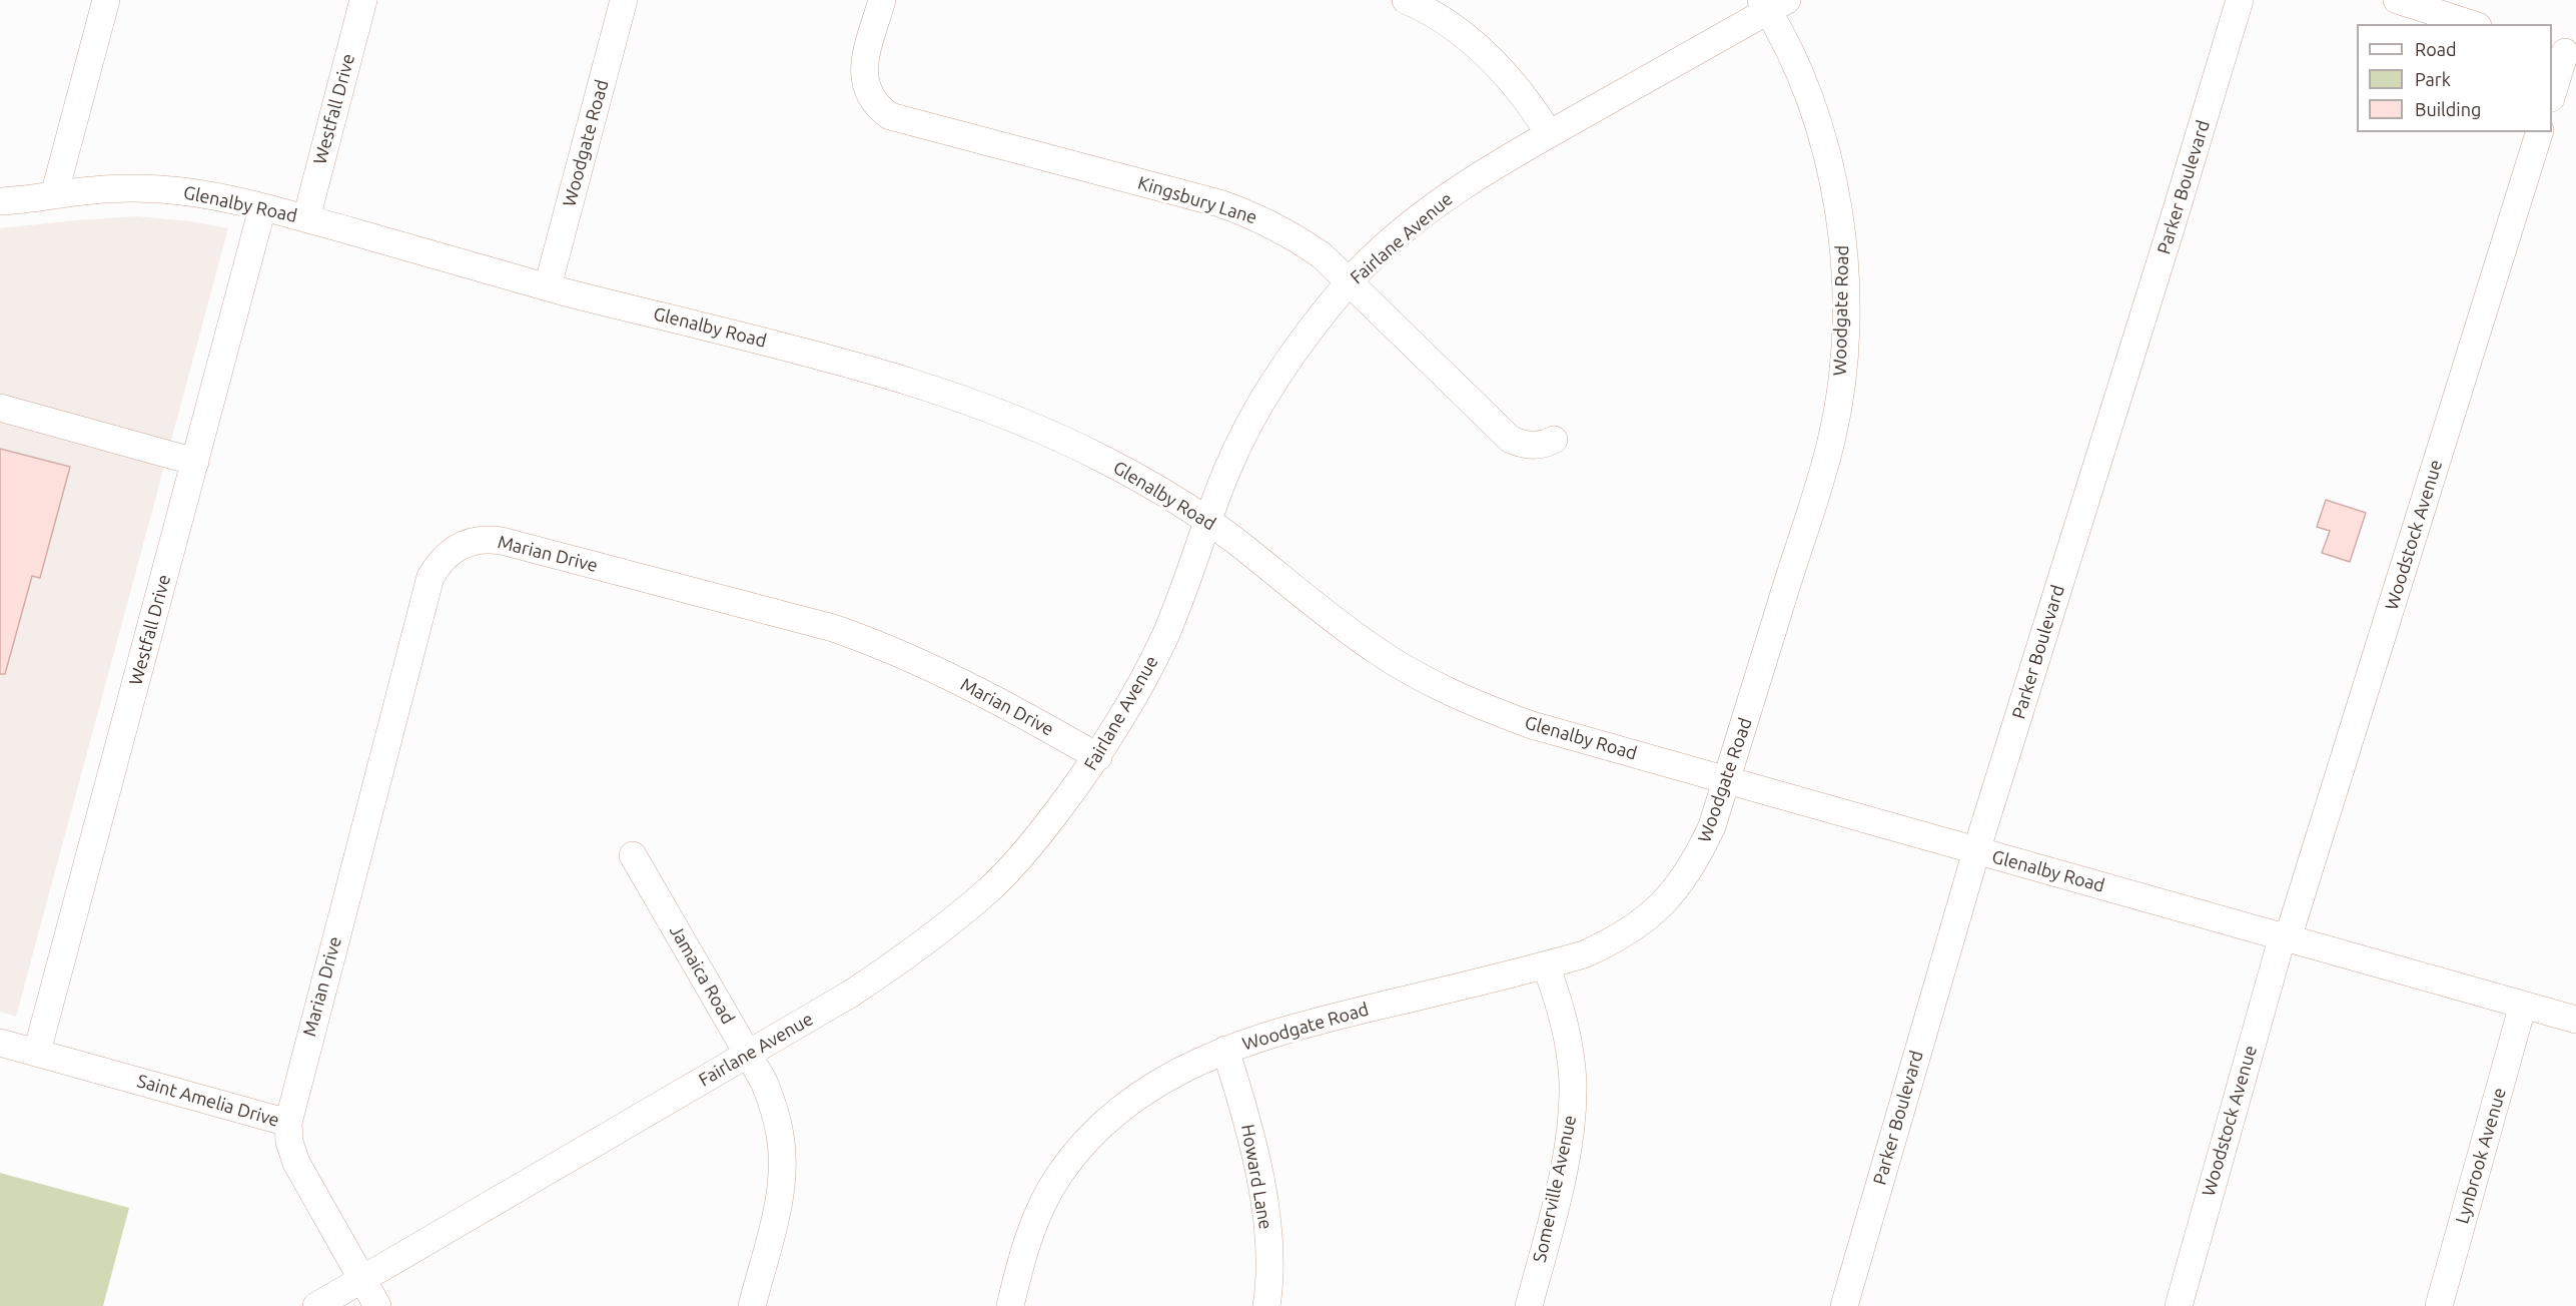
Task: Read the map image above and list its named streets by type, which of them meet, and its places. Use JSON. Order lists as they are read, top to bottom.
{
  "streets": {
    "street": [
      "Westfall Drive",
      "Woodgate Road",
      "Parker Boulevard",
      "Kingsbury Lane",
      "Glenalby Road",
      "Fairlane Avenue",
      "Woodstock Avenue",
      "Marian Drive",
      "Jamaica Road",
      "Saint Amelia Drive",
      "Lynbrook Avenue",
      "Howard Lane",
      "Somerville Avenue"
    ]
  },
  "crossings": [
    ["Westfall Drive", "Glenalby Road"],
    ["Westfall Drive", "Saint Amelia Drive"],
    ["Woodgate Road", "Glenalby Road"],
    ["Woodgate Road", "Fairlane Avenue"],
    ["Woodgate Road", "Howard Lane"],
    ["Woodgate Road", "Somerville Avenue"],
    ["Parker Boulevard", "Glenalby Road"],
    ["Kingsbury Lane", "Fairlane Avenue"],
    ["Glenalby Road", "Fairlane Avenue"],
    ["Glenalby Road", "Woodstock Avenue"],
    ["Glenalby Road", "Lynbrook Avenue"],
    ["Fairlane Avenue", "Marian Drive"],
    ["Fairlane Avenue", "Jamaica Road"],
    ["Fairlane Avenue", "Saint Amelia Drive"],
    ["Marian Drive", "Saint Amelia Drive"]
  ],
  "legend": ["Road", "Park", "Building"]
}
